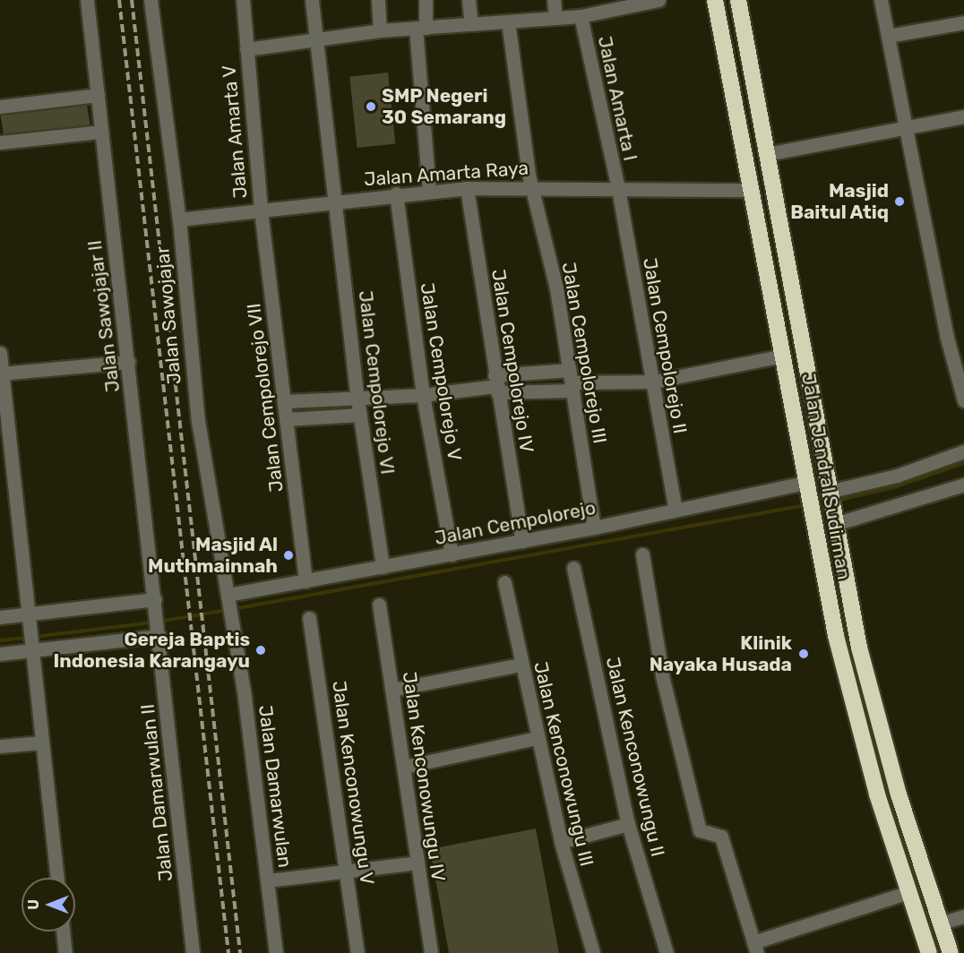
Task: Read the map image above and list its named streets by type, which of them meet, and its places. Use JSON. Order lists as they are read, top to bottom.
{
  "streets": {
    "highway": ["Jalan Jendral Sudirman"],
    "street": [
      "Jalan Amarta I",
      "Jalan Amarta V",
      "Jalan Amarta Raya",
      "Jalan Sawojajar",
      "Jalan Sawojajar II",
      "Jalan Cempolorejo II",
      "Jalan Cempolorejo III",
      "Jalan Cempolorejo IV",
      "Jalan Cempolorejo V",
      "Jalan Cempolorejo VI",
      "Jalan Cempolorejo VII",
      "Jalan Cempolorejo",
      "Jalan Kenconowungu II",
      "Jalan Kenconowungu III",
      "Jalan Kenconowungu IV",
      "Jalan Kenconowungu V",
      "Jalan Damarwulan",
      "Jalan Damarwulan II"
    ]
  },
  "crossings": [
    ["Jalan Amarta I", "Jalan Amarta Raya"],
    ["Jalan Amarta I", "Jalan Cempolorejo II"],
    ["Jalan Amarta V", "Jalan Amarta Raya"],
    ["Jalan Amarta V", "Jalan Cempolorejo VII"],
    ["Jalan Amarta Raya", "Jalan Sawojajar"],
    ["Jalan Amarta Raya", "Jalan Cempolorejo II"],
    ["Jalan Amarta Raya", "Jalan Cempolorejo III"],
    ["Jalan Amarta Raya", "Jalan Cempolorejo IV"],
    ["Jalan Amarta Raya", "Jalan Cempolorejo V"],
    ["Jalan Amarta Raya", "Jalan Cempolorejo VI"],
    ["Jalan Amarta Raya", "Jalan Cempolorejo VII"],
    ["Jalan Amarta Raya", "Jalan Jendral Sudirman"],
    ["Jalan Sawojajar", "Jalan Cempolorejo"],
    ["Jalan Sawojajar", "Jalan Damarwulan"],
    ["Jalan Sawojajar II", "Jalan Damarwulan II"],
    ["Jalan Cempolorejo II", "Jalan Cempolorejo"],
    ["Jalan Cempolorejo III", "Jalan Cempolorejo"],
    ["Jalan Cempolorejo IV", "Jalan Cempolorejo"],
    ["Jalan Cempolorejo V", "Jalan Cempolorejo"],
    ["Jalan Cempolorejo VI", "Jalan Cempolorejo"],
    ["Jalan Cempolorejo VII", "Jalan Cempolorejo"],
    ["Jalan Jendral Sudirman", "Jalan Cempolorejo"]
  ],
  "places": [
    "SMP Negeri 30 Semarang",
    "Masjid Baitul Atiq",
    "Masjid Al Muthmainnah",
    "Gereja Baptis Indonesia Karangayu",
    "Klinik Nayaka Husada"
  ],
  "north": "left"
}
